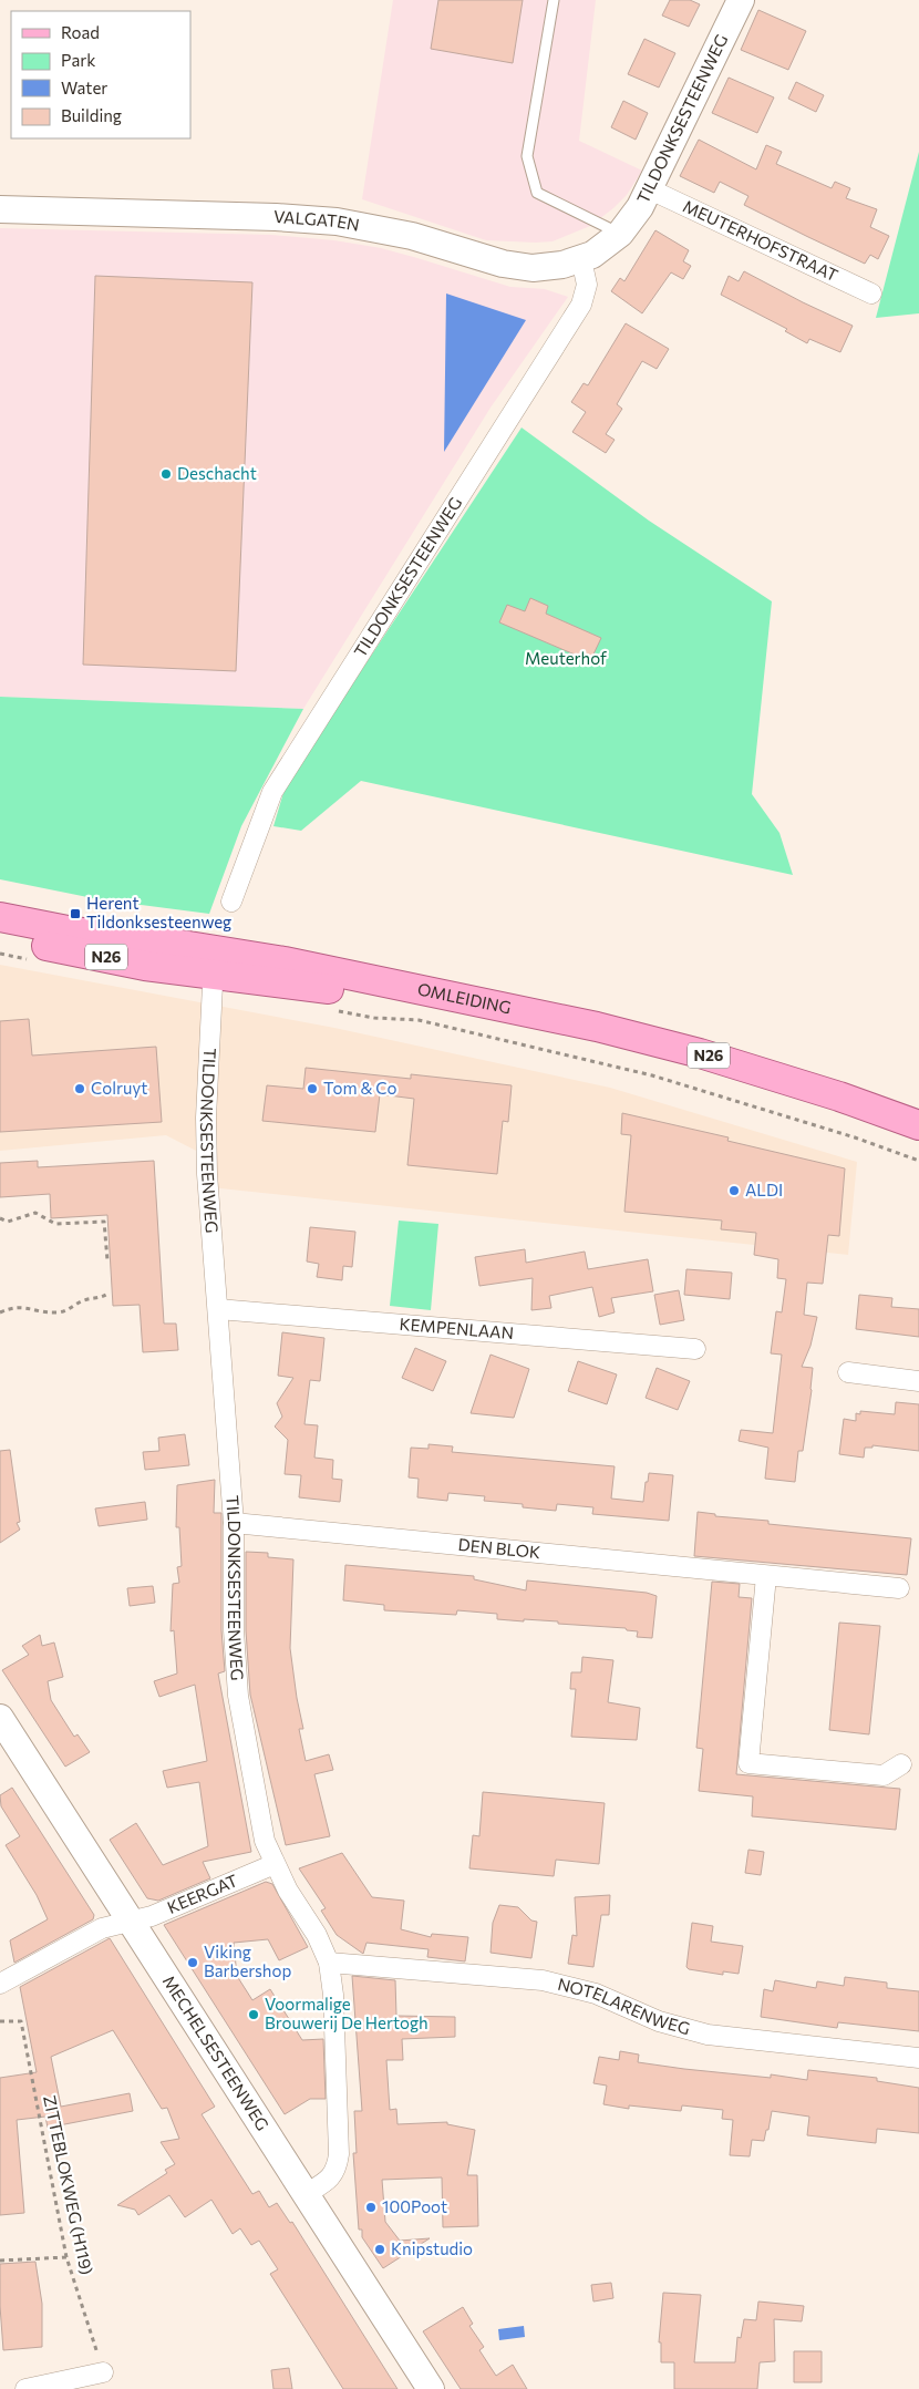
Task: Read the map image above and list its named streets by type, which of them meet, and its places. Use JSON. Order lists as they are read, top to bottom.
{
  "streets": {
    "main road": ["N26", "OMLEIDING"],
    "street": [
      "TILDONKSESTEENWEG",
      "VALGATEN",
      "MEUTERHOFSTRAAT",
      "KEMPENLAAN",
      "DEN BLOK",
      "KEERGAT",
      "NOTELARENWEG",
      "MECHELSESTEENWEG"
    ],
    "path": ["ZITTEBLOKWEG (H119)"]
  },
  "crossings": [
    ["TILDONKSESTEENWEG", "VALGATEN"],
    ["TILDONKSESTEENWEG", "MEUTERHOFSTRAAT"],
    ["TILDONKSESTEENWEG", "OMLEIDING"],
    ["TILDONKSESTEENWEG", "KEMPENLAAN"],
    ["TILDONKSESTEENWEG", "DEN BLOK"],
    ["TILDONKSESTEENWEG", "KEERGAT"],
    ["TILDONKSESTEENWEG", "NOTELARENWEG"],
    ["TILDONKSESTEENWEG", "MECHELSESTEENWEG"],
    ["KEERGAT", "MECHELSESTEENWEG"]
  ],
  "parks": ["Meuterhof"],
  "places": {
    "other": [
      "Deschacht",
      "Colruyt",
      "Tom & Co",
      "ALDI",
      "Viking Barbershop",
      "Voormalige Brouwerij De Hertogh",
      "100Poot",
      "Knipstudio"
    ],
    "transit": ["Herent Tildonksesteenweg"]
  },
  "legend": [
    "Road",
    "Park",
    "Water",
    "Building"
  ]
}
